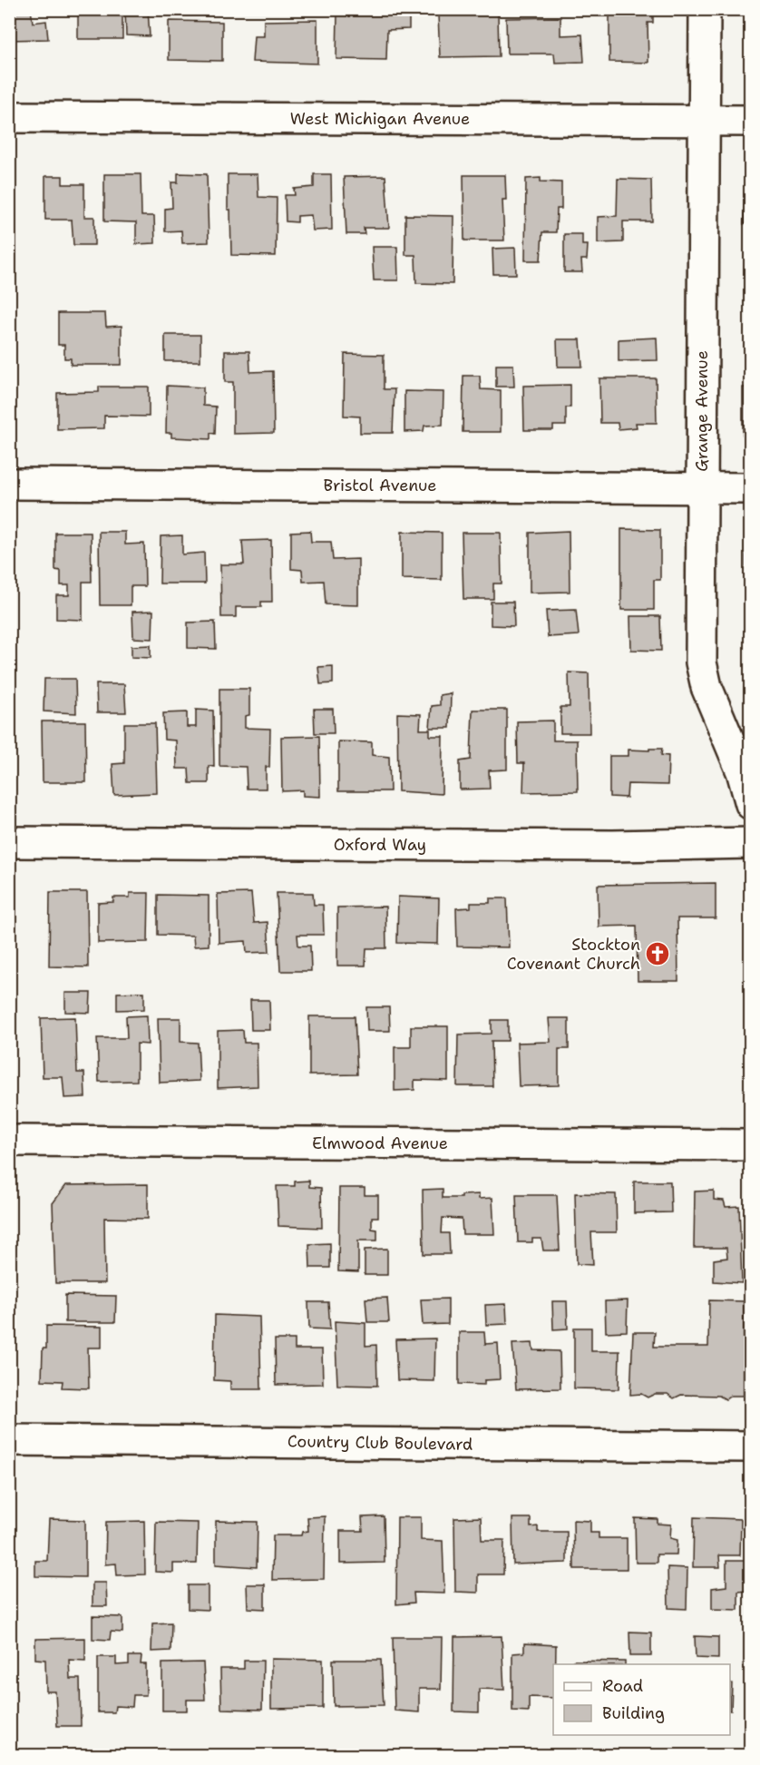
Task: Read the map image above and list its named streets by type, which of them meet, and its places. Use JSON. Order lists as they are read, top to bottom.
{
  "streets": {
    "street": [
      "West Michigan Avenue",
      "Grange Avenue",
      "Bristol Avenue",
      "Oxford Way",
      "Elmwood Avenue",
      "Country Club Boulevard"
    ]
  },
  "crossings": [
    ["West Michigan Avenue", "Grange Avenue"],
    ["Grange Avenue", "Bristol Avenue"]
  ],
  "places": {
    "church": ["Stockton Covenant Church"]
  },
  "legend": ["Road", "Building"]
}
